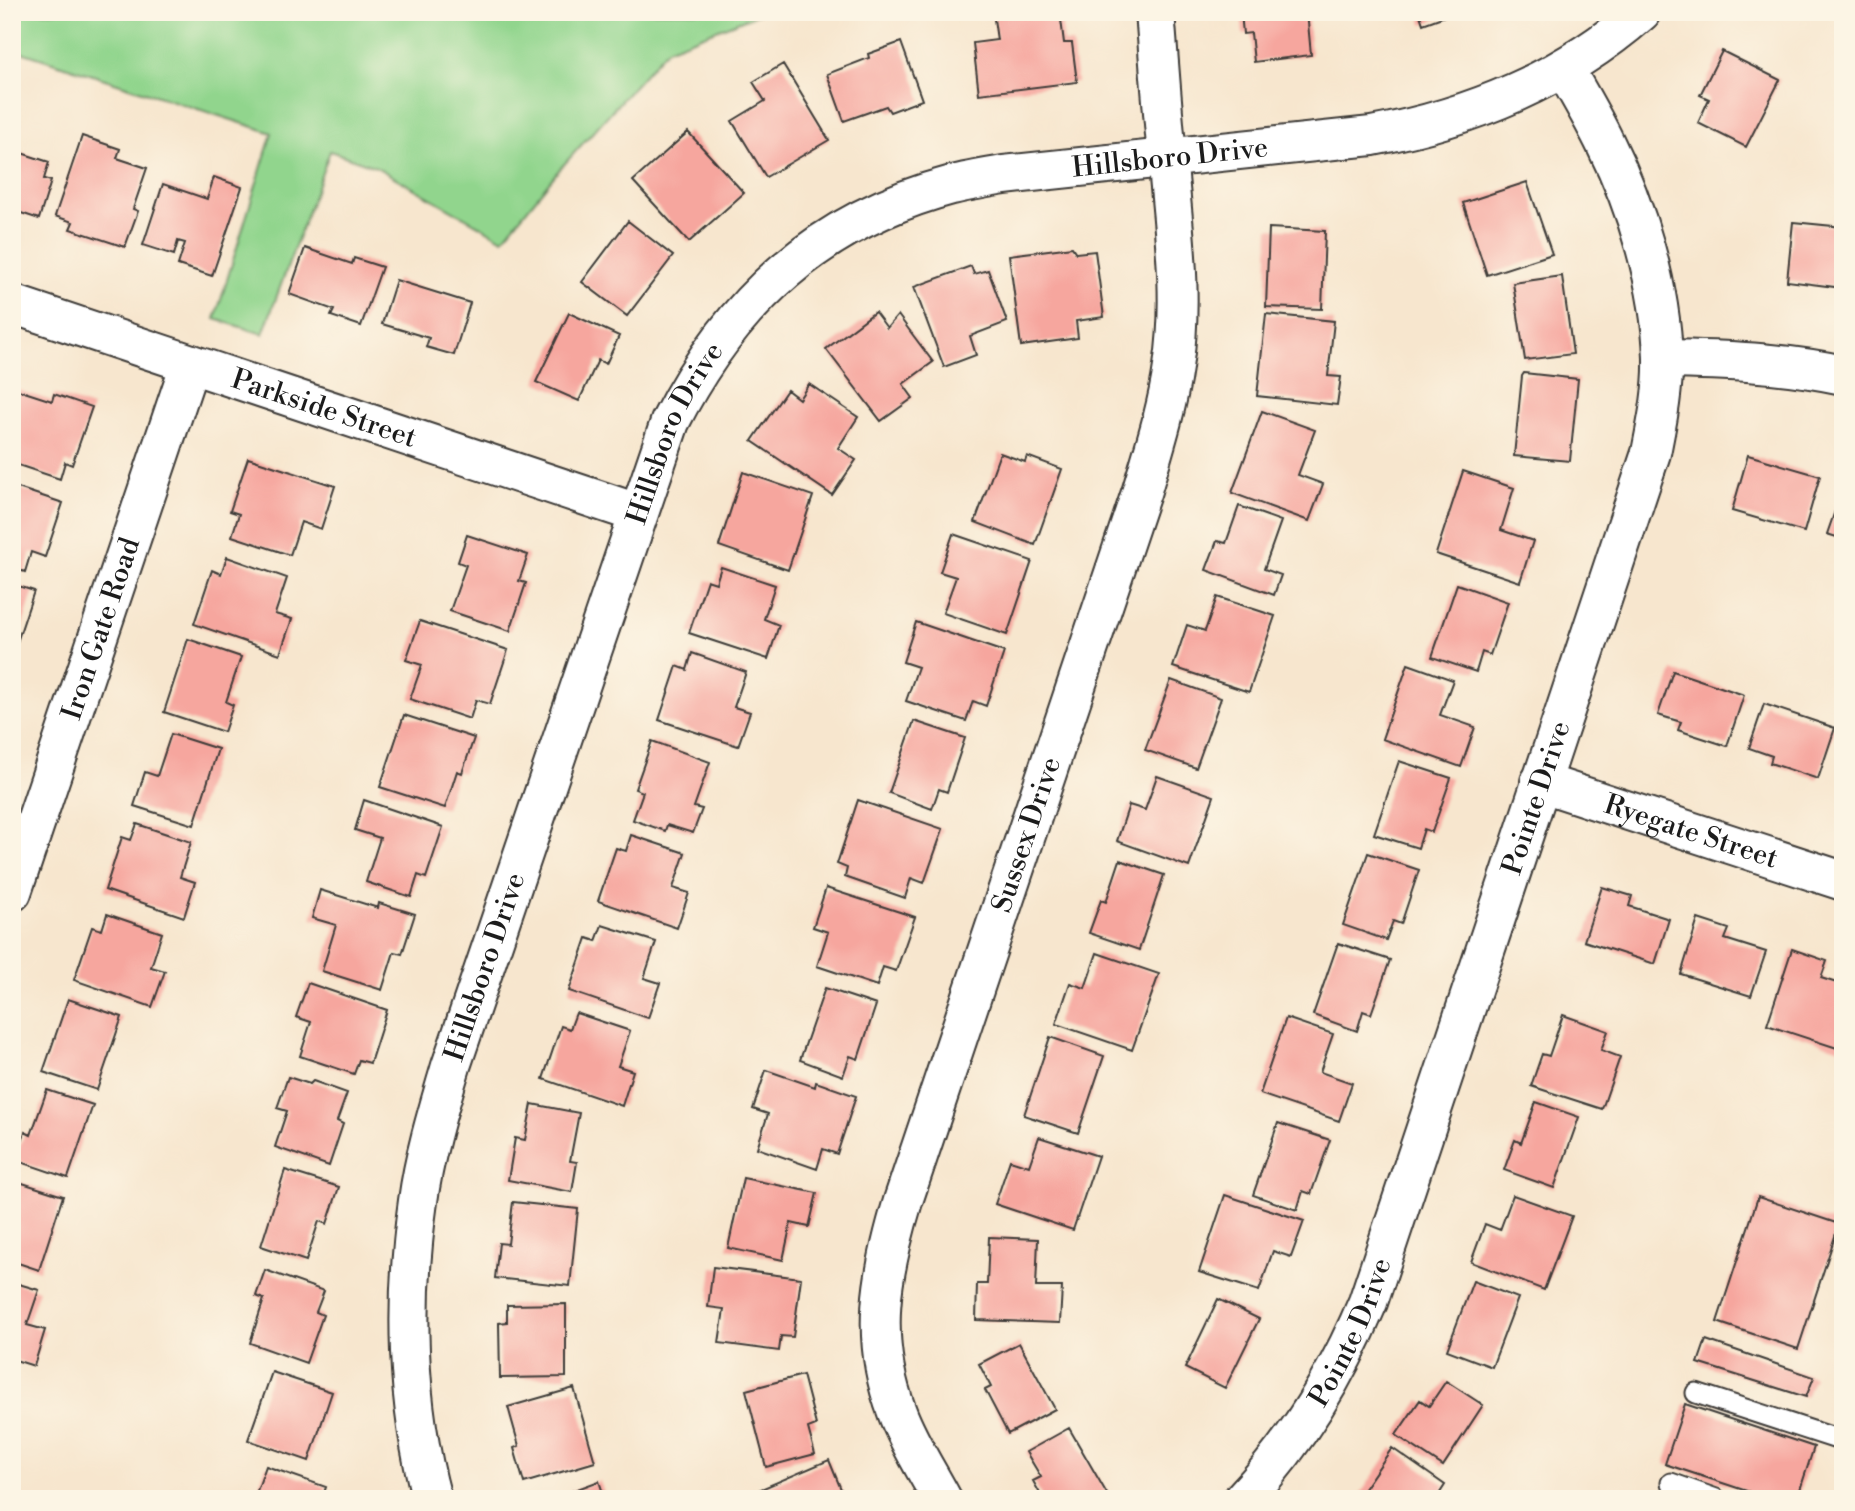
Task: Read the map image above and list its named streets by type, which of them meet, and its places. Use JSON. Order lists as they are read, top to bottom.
{
  "streets": {
    "street": [
      "Hillsboro Drive",
      "Parkside Street",
      "Iron Gate Road",
      "Pointe Drive",
      "Ryegate Street",
      "Sussex Drive"
    ]
  },
  "crossings": [
    ["Hillsboro Drive", "Parkside Street"],
    ["Hillsboro Drive", "Pointe Drive"],
    ["Hillsboro Drive", "Sussex Drive"],
    ["Parkside Street", "Iron Gate Road"],
    ["Pointe Drive", "Ryegate Street"]
  ]
}
